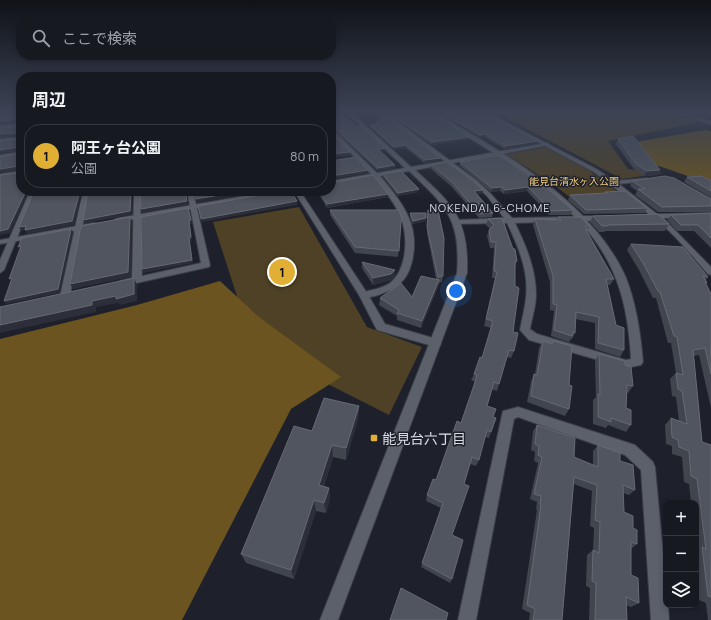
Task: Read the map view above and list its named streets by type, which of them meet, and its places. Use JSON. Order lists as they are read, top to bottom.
{
  "districts": ["NOKENDAI 6-CHOME"],
  "parks": ["能見台清水ヶ入公園"],
  "places": {
    "transit": ["能見台六丁目"]
  },
  "page": {
    "search": "ここで検索",
    "heading": "周辺",
    "list": [
      {
        "mark": "1",
        "name": "阿王ヶ台公園",
        "note": "公園",
        "value": "80 m"
      }
    ],
    "pins": "1",
    "map_buttons": ["+", "−"]
  }
}
